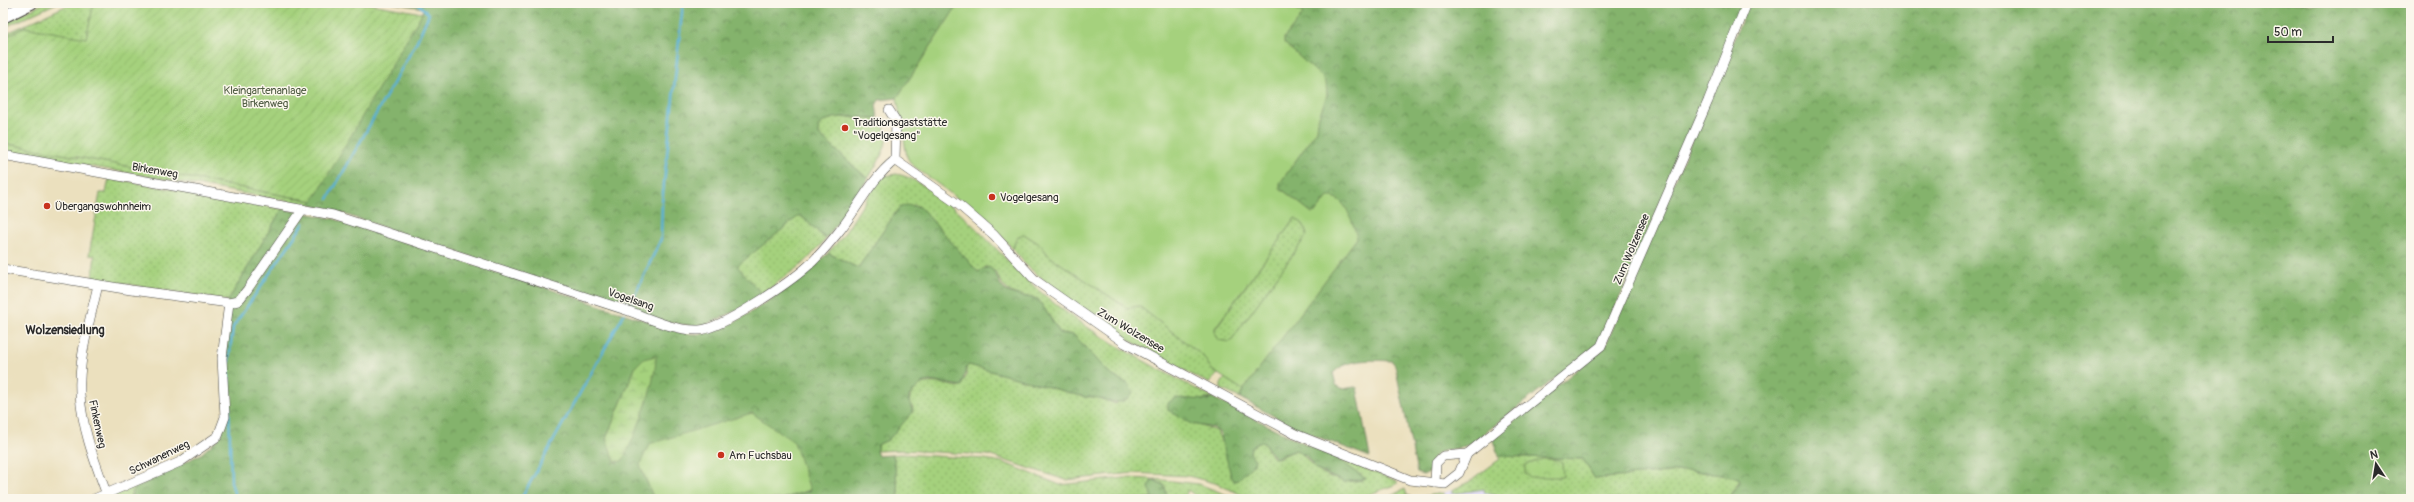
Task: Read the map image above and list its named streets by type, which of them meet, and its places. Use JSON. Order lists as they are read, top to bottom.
{
  "streets": {
    "street": [
      "Birkenweg",
      "Zum Wolzensee",
      "Vogelsang",
      "Finkenweg",
      "Schwanenweg"
    ]
  },
  "crossings": [
    ["Birkenweg", "Vogelsang"],
    ["Zum Wolzensee", "Vogelsang"],
    ["Finkenweg", "Schwanenweg"]
  ],
  "districts": ["Wolzensiedlung"],
  "parks": ["Kleingartenanlage Birkenweg"],
  "places": [
    "Traditionsgaststätte \"Vogelgesang\"",
    "Vogelgesang",
    "Übergangswohnheim",
    "Am Fuchsbau"
  ],
  "scale_bar": "50 m",
  "north": "top"
}
